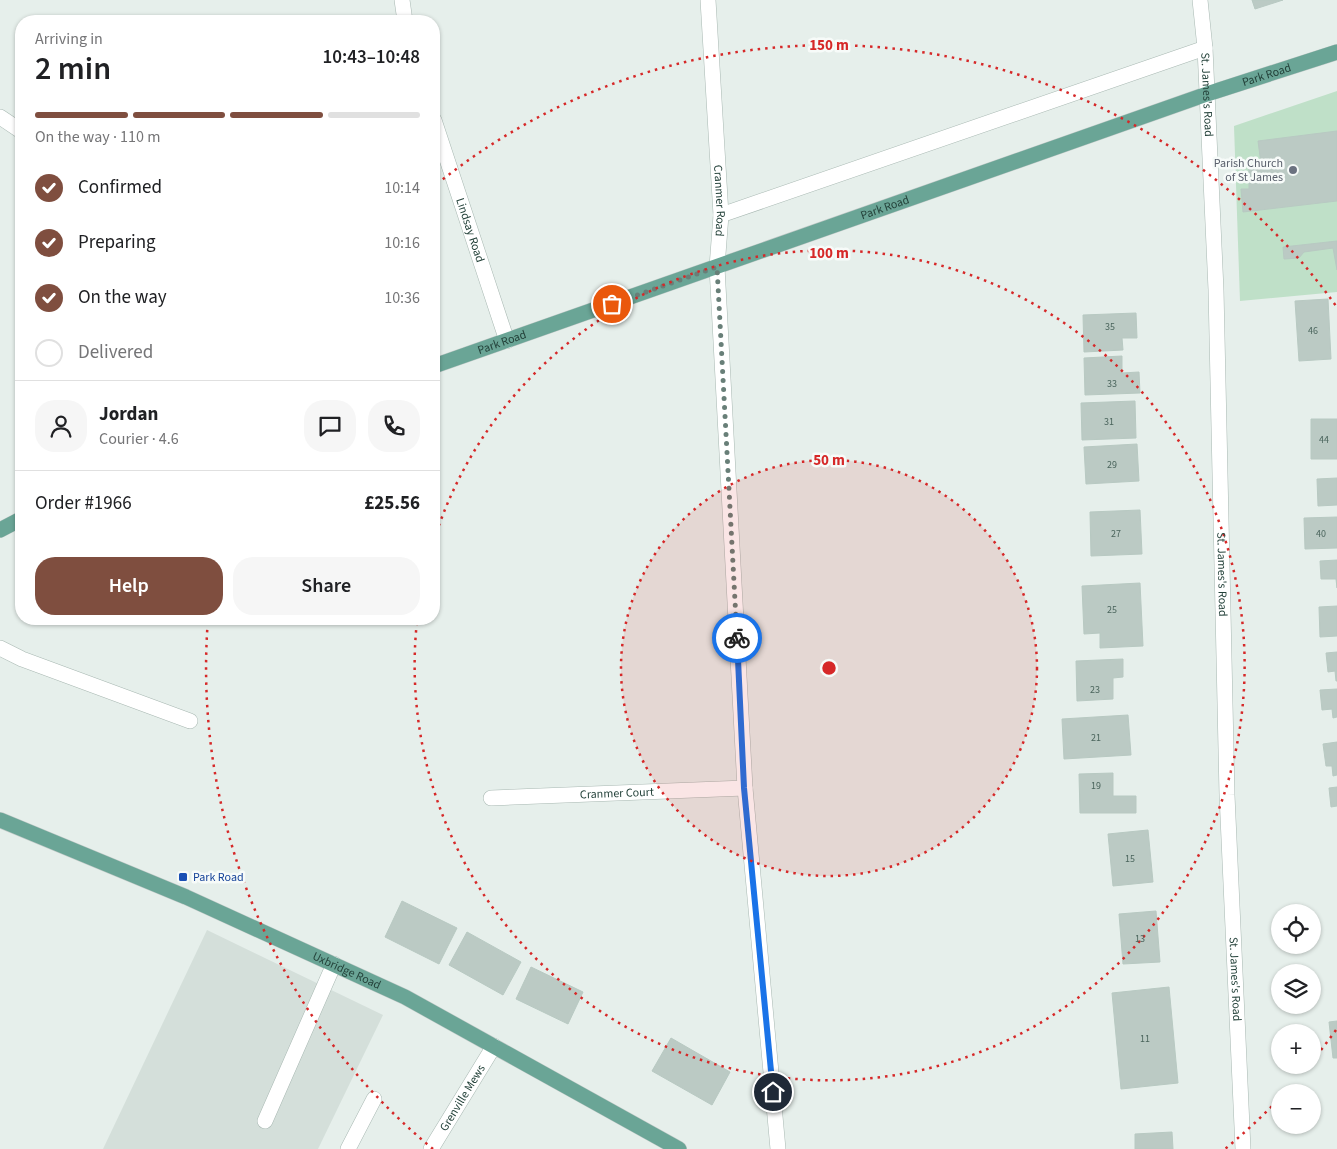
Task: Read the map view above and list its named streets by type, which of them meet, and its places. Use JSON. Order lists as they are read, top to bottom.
{
  "streets": {
    "main road": ["Park Road", "Uxbridge Road"],
    "street": [
      "St. James's Road",
      "Cranmer Road",
      "Lindsay Road",
      "Cranmer Court",
      "Grenville Mews"
    ]
  },
  "crossings": [
    ["Park Road", "St. James's Road"],
    ["Park Road", "Cranmer Road"],
    ["Park Road", "Lindsay Road"],
    ["Cranmer Road", "Cranmer Court"],
    ["Uxbridge Road", "Grenville Mews"]
  ],
  "places": {
    "other": ["Parish Church of St James"],
    "transit": ["Park Road"]
  },
  "house_numbers": [
    "35",
    "46",
    "33",
    "31",
    "44",
    "29",
    "27",
    "40",
    "25",
    "23",
    "21",
    "19",
    "15",
    "13",
    "11"
  ],
  "page": {
    "heading": ["2 min", "Arriving in", "10:43–10:48"],
    "panel": [
      "Jordan",
      "Courier · 4.6",
      "Order #1966",
      "£25.56"
    ],
    "bar": "On the way · 110 m",
    "list": [
      ["Confirmed", "10:14"],
      ["Preparing", "10:16"],
      ["On the way", "10:36"],
      "Delivered"
    ],
    "buttons": ["Help", "Share"],
    "map_buttons": ["+", "−"]
  },
  "rings": ["150 m", "100 m", "50 m"]
}
